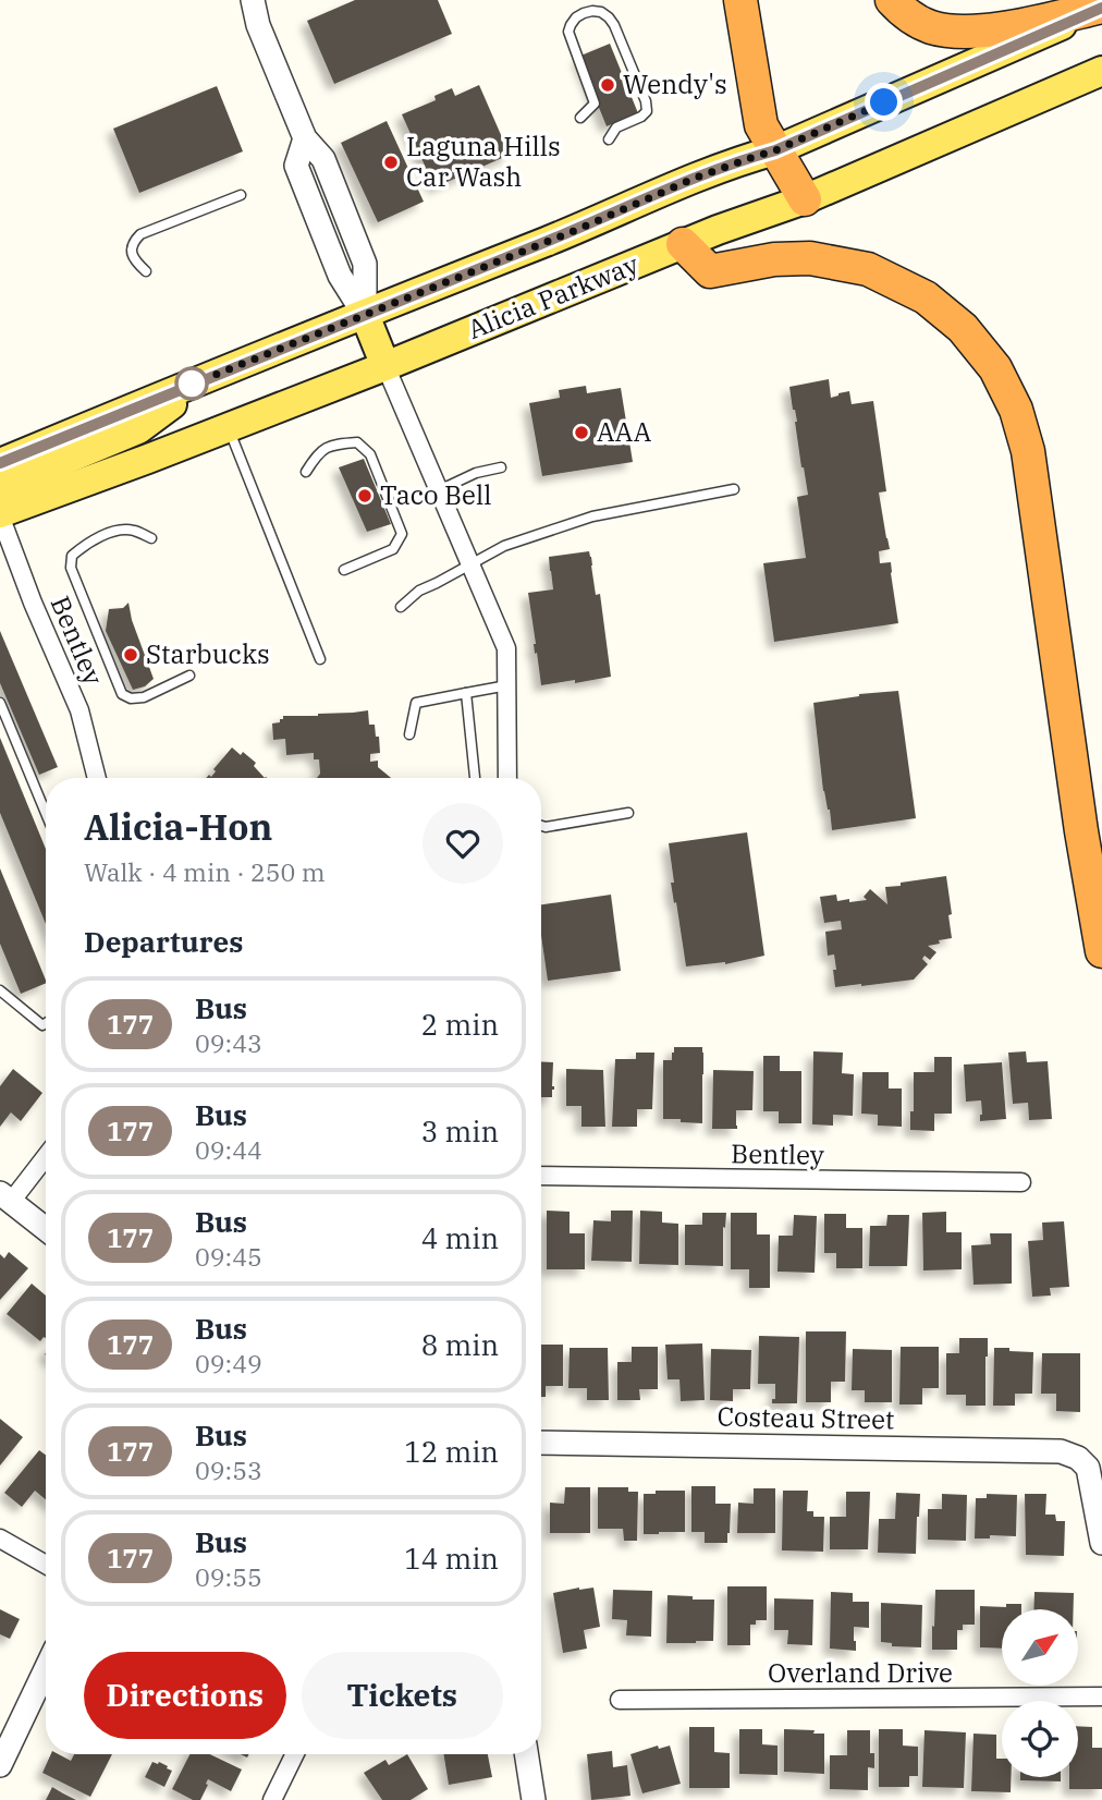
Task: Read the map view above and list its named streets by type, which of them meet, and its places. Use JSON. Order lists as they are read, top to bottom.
{
  "streets": {
    "main road": ["Alicia Parkway"],
    "street": ["Bentley", "Costeau Street", "Overland Drive"]
  },
  "crossings": [
    ["Alicia Parkway", "Bentley"]
  ],
  "places": [
    "Wendy's",
    "Laguna Hills Car Wash",
    "AAA",
    "Taco Bell",
    "Starbucks"
  ],
  "lines": ["bus line 177"],
  "north": "top right",
  "page": {
    "heading": [
      ["Alicia-Hon", "Walk · 4 min · 250 m"],
      "Departures"
    ],
    "list": [
      {
        "mark": "177",
        "name": "Bus",
        "note": "09:43",
        "value": "2 min"
      },
      {
        "mark": "177",
        "name": "Bus",
        "note": "09:44",
        "value": "3 min"
      },
      {
        "mark": "177",
        "name": "Bus",
        "note": "09:45",
        "value": "4 min"
      },
      {
        "mark": "177",
        "name": "Bus",
        "note": "09:49",
        "value": "8 min"
      },
      {
        "mark": "177",
        "name": "Bus",
        "note": "09:53",
        "value": "12 min"
      },
      {
        "mark": "177",
        "name": "Bus",
        "note": "09:55",
        "value": "14 min"
      }
    ],
    "buttons": ["Directions", "Tickets"]
  }
}
